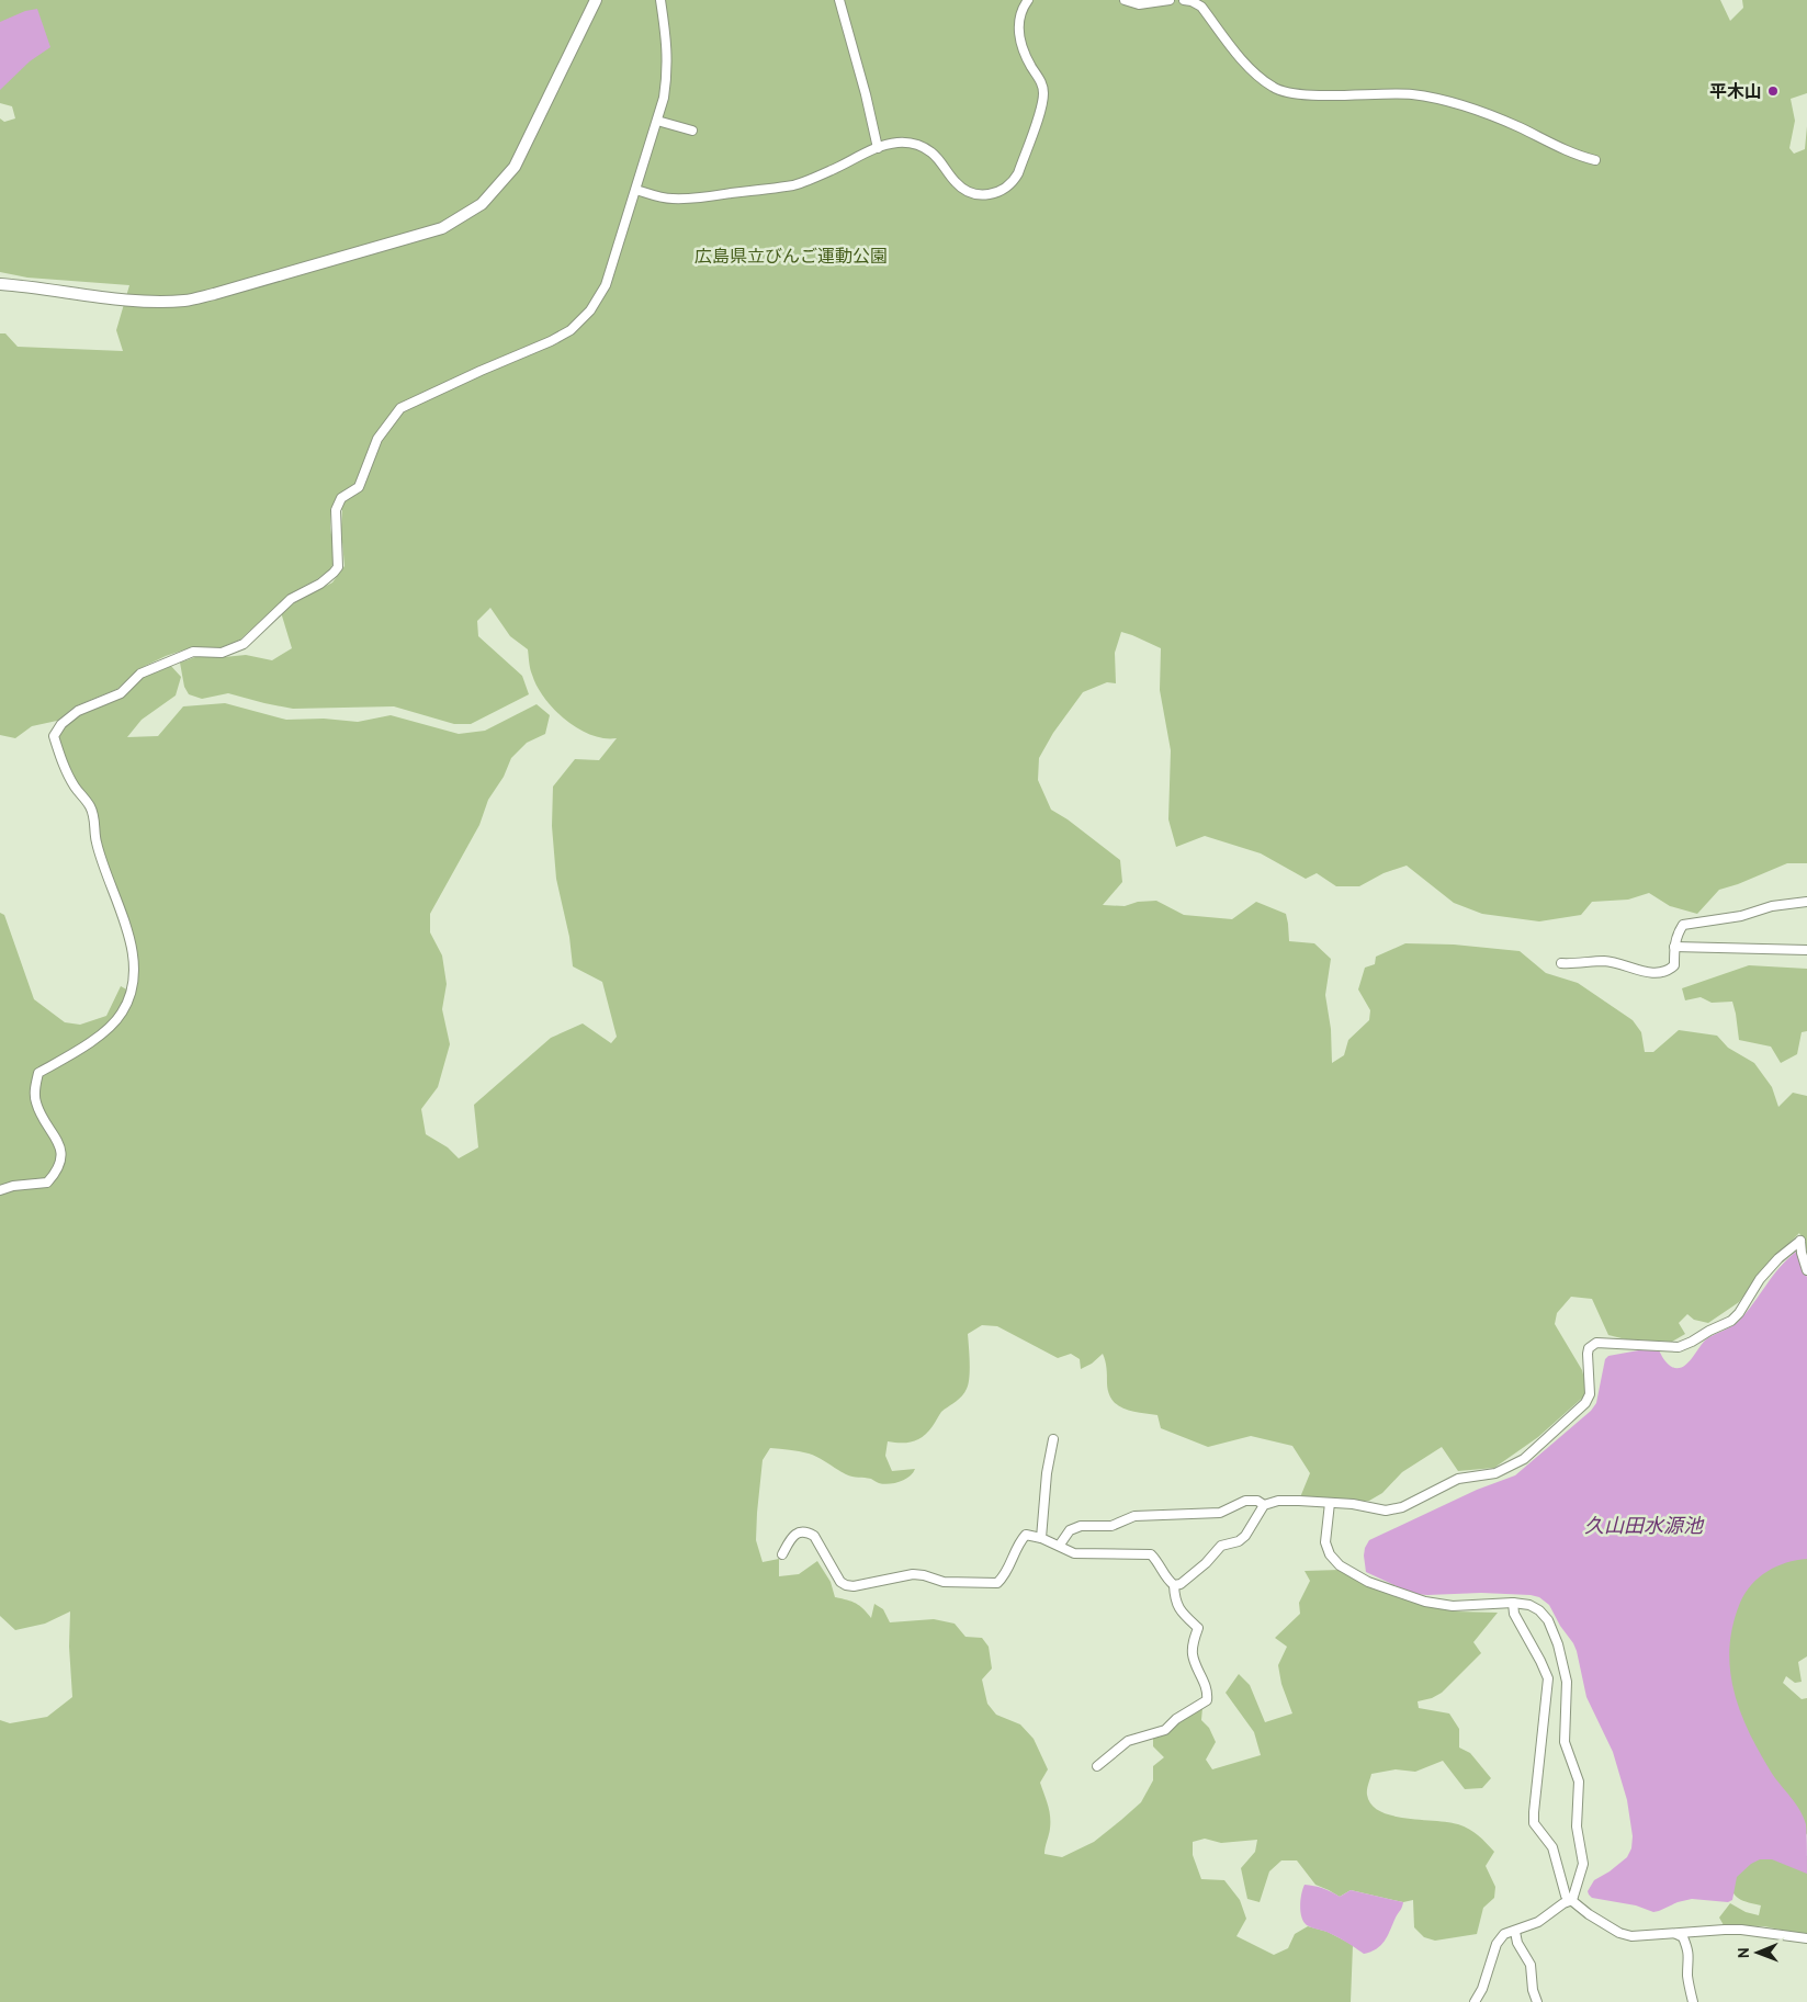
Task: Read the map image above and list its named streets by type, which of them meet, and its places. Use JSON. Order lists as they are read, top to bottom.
{
  "water": ["久山田水源池"],
  "parks": ["広島県立びんご運動公園"],
  "places": ["平木山"],
  "north": "left"
}
